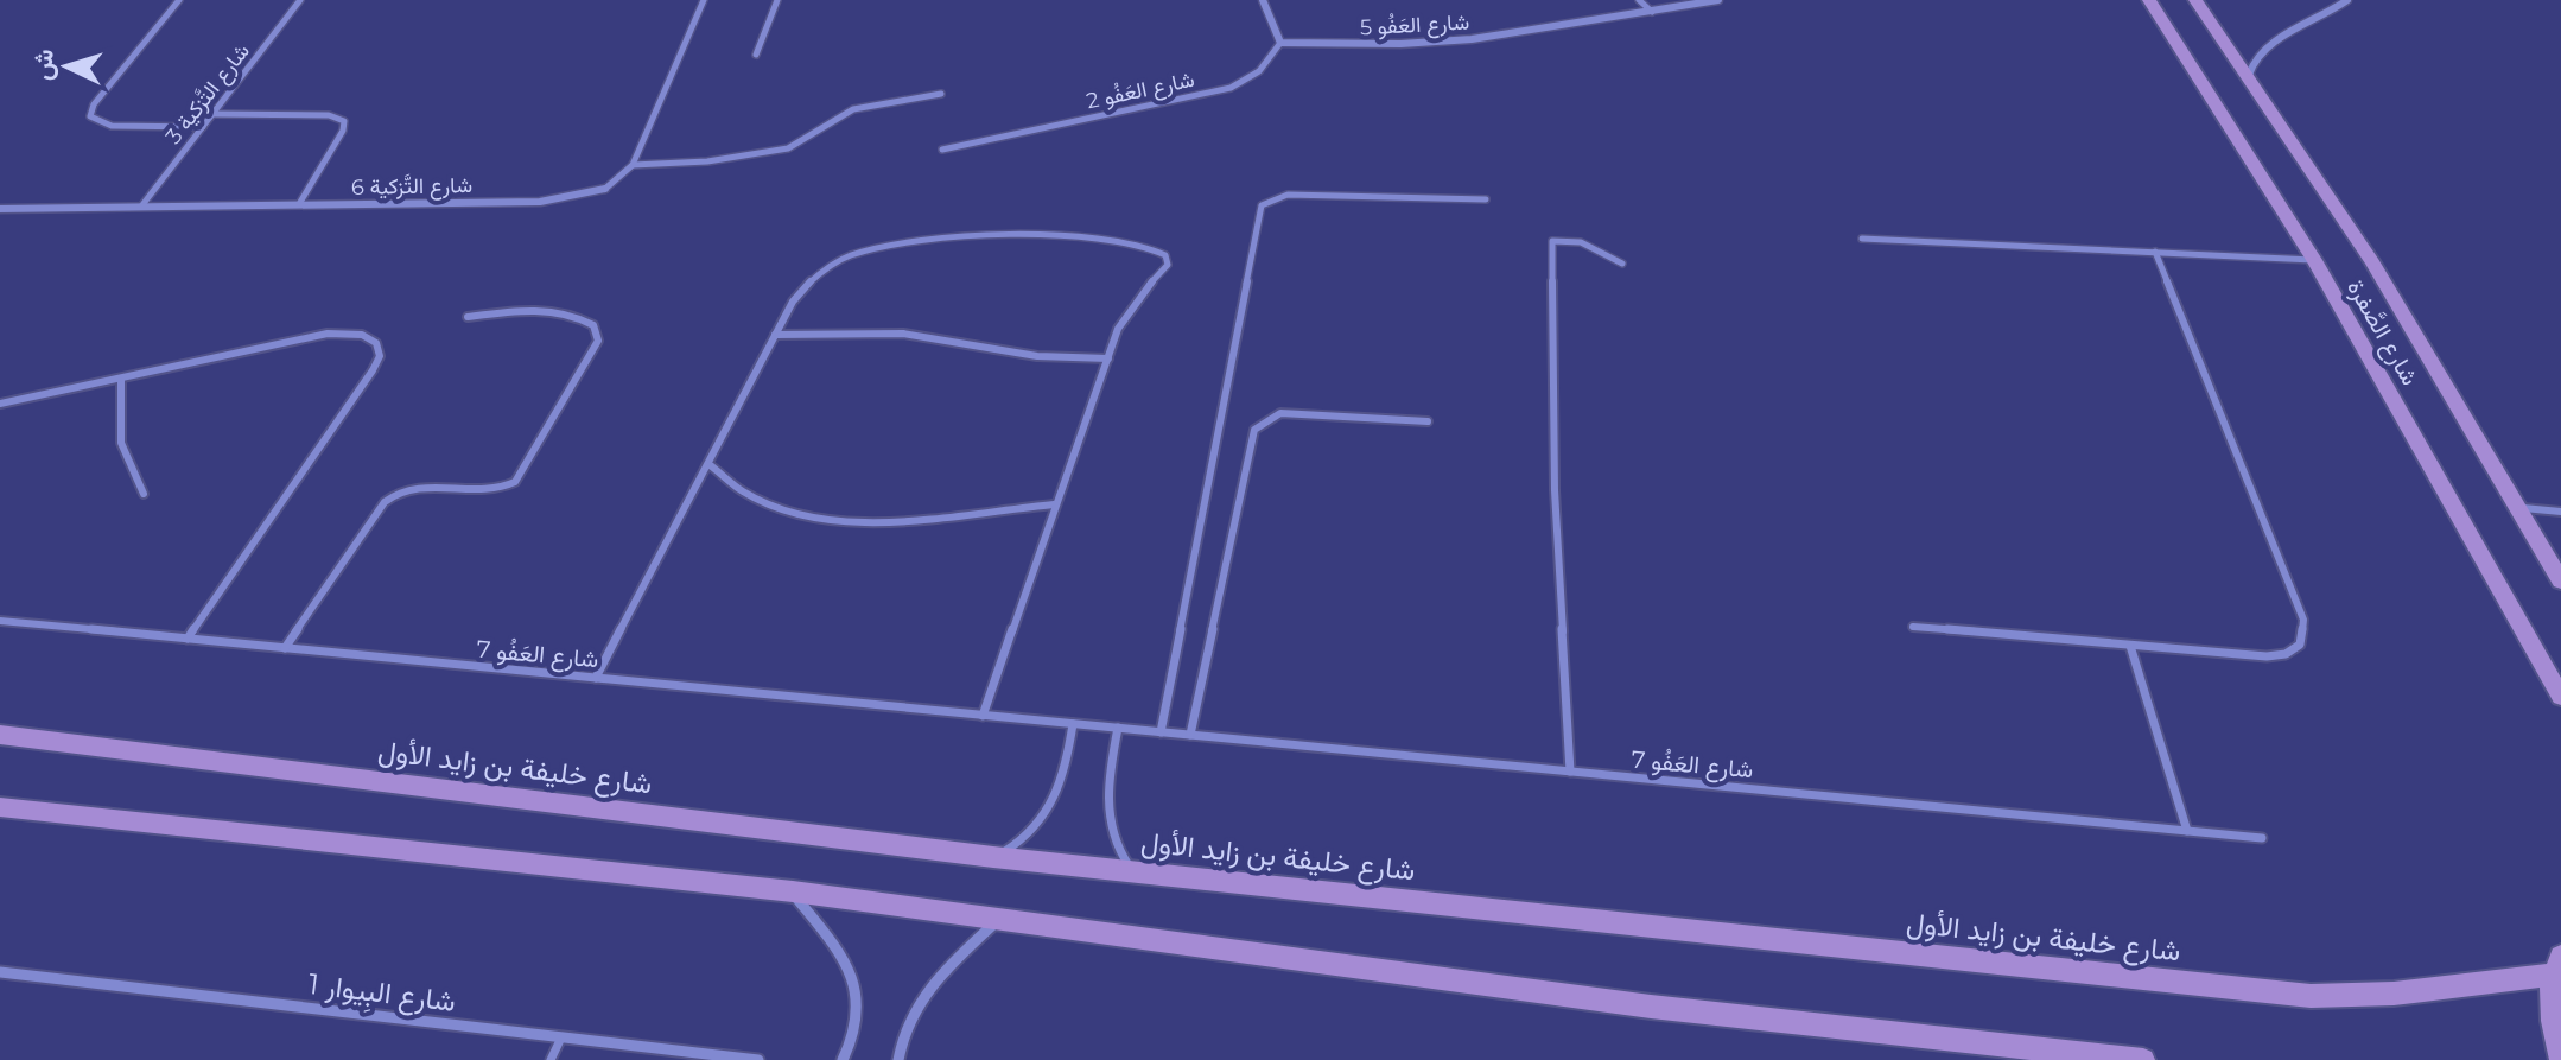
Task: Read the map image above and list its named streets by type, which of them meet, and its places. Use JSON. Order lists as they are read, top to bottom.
{
  "streets": {
    "main road": ["شارع الصَّفرة", "شارع خليفة بن زايد الأول"],
    "street": ["شارع العَفُو 5", "شارع التَّزكية 6", "شارع البِيوار 1"],
    "lane": ["شارع العَفُو 2", "شارع التَّزكية 3", "شارع العَفُو 7"]
  },
  "crossings": [
    ["شارع العَفُو 5", "شارع العَفُو 2"],
    ["شارع التَّزكية 3", "شارع التَّزكية 6"]
  ],
  "north": "left"
}
